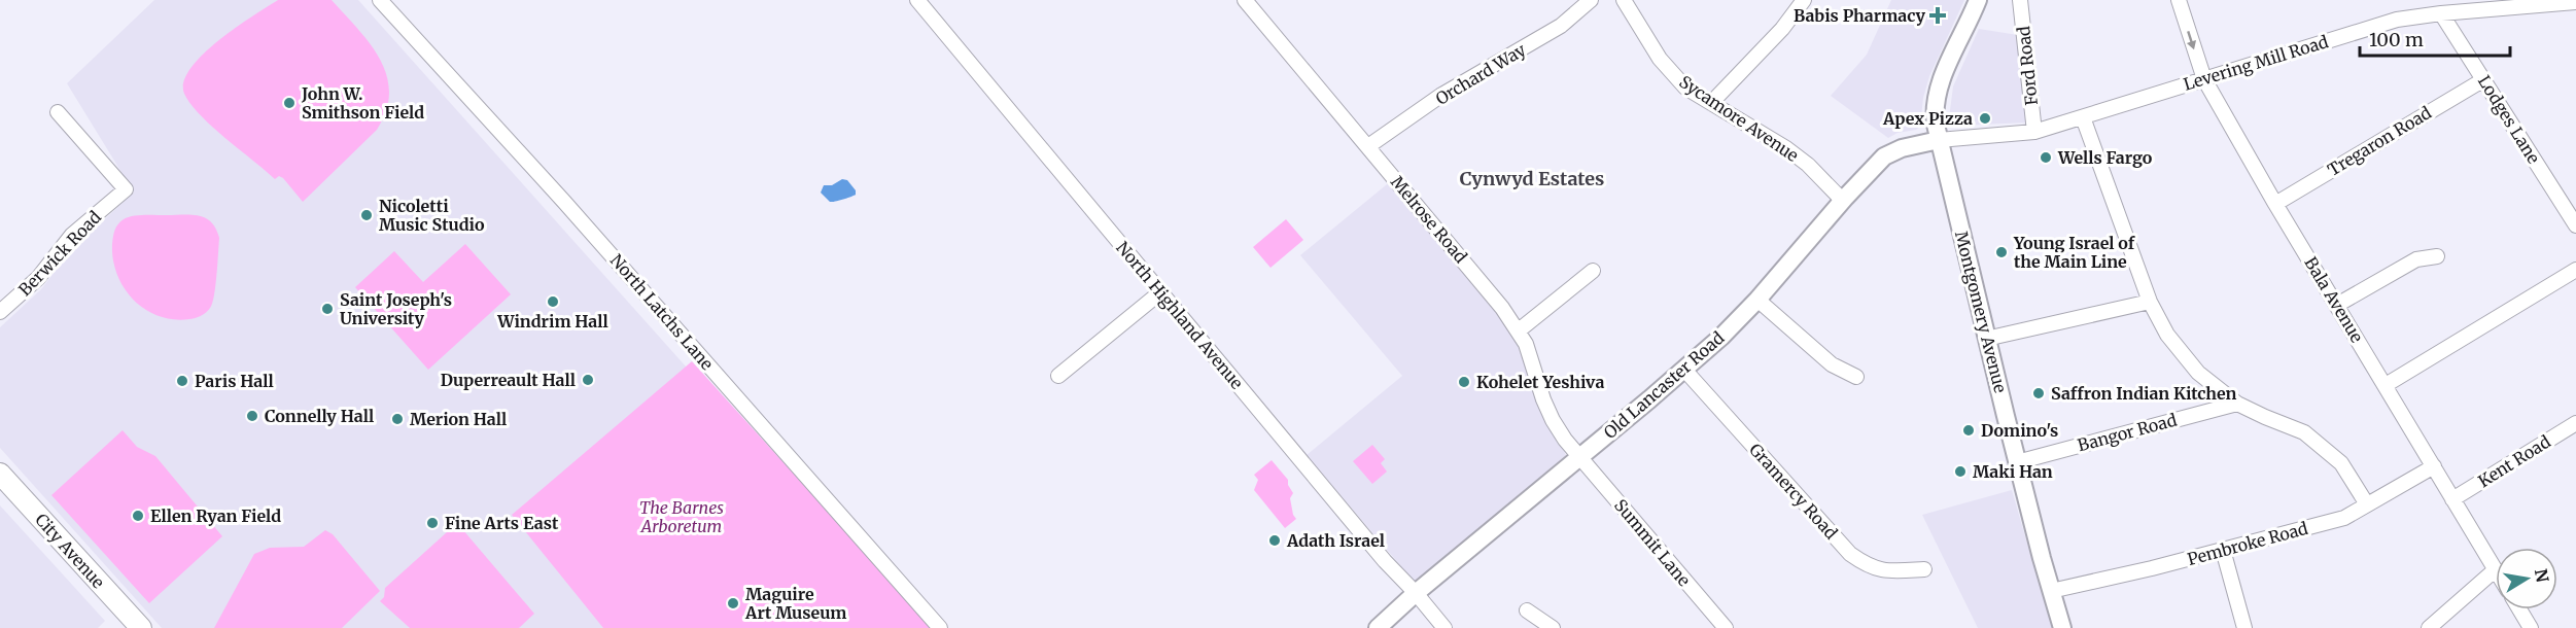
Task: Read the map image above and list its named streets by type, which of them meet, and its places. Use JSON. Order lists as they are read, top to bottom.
{
  "streets": {
    "highway": ["City Avenue"],
    "main road": ["Montgomery Avenue", "Old Lancaster Road"],
    "street": [
      "Levering Mill Road",
      "Ford Road",
      "Orchard Way",
      "Sycamore Avenue",
      "Lodges Lane",
      "Tregaron Road",
      "Melrose Road",
      "Berwick Road",
      "Bala Avenue",
      "North Latchs Lane",
      "North Highland Avenue",
      "Bangor Road",
      "Kent Road",
      "Gramercy Road",
      "Summit Lane",
      "Pembroke Road"
    ]
  },
  "crossings": [
    ["Levering Mill Road", "Ford Road"],
    ["Levering Mill Road", "Lodges Lane"],
    ["Levering Mill Road", "Bala Avenue"],
    ["Levering Mill Road", "Montgomery Avenue"],
    ["Levering Mill Road", "Old Lancaster Road"],
    ["Orchard Way", "Melrose Road"],
    ["Sycamore Avenue", "Old Lancaster Road"],
    ["Lodges Lane", "Tregaron Road"],
    ["Tregaron Road", "Bala Avenue"],
    ["Melrose Road", "Old Lancaster Road"],
    ["Melrose Road", "Summit Lane"],
    ["Bala Avenue", "Kent Road"],
    ["Bala Avenue", "Pembroke Road"],
    ["Montgomery Avenue", "Old Lancaster Road"],
    ["Montgomery Avenue", "Bangor Road"],
    ["Montgomery Avenue", "Pembroke Road"],
    ["North Highland Avenue", "Old Lancaster Road"],
    ["Old Lancaster Road", "Gramercy Road"],
    ["Old Lancaster Road", "Summit Lane"]
  ],
  "districts": ["Cynwyd Estates"],
  "parks": ["The Barnes Arboretum"],
  "places": {
    "health": ["Babis Pharmacy"],
    "other": [
      "John W. Smithson Field",
      "Apex Pizza",
      "Wells Fargo",
      "Nicoletti Music Studio",
      "Young Israel of the Main Line",
      "Windrim Hall",
      "Saint Joseph's University",
      "Duperreault Hall",
      "Paris Hall",
      "Kohelet Yeshiva",
      "Saffron Indian Kitchen",
      "Connelly Hall",
      "Merion Hall",
      "Domino's",
      "Maki Han",
      "Ellen Ryan Field",
      "Fine Arts East",
      "Adath Israel",
      "Maguire Art Museum"
    ]
  },
  "scale_bar": "100 m",
  "north": "right"
}
